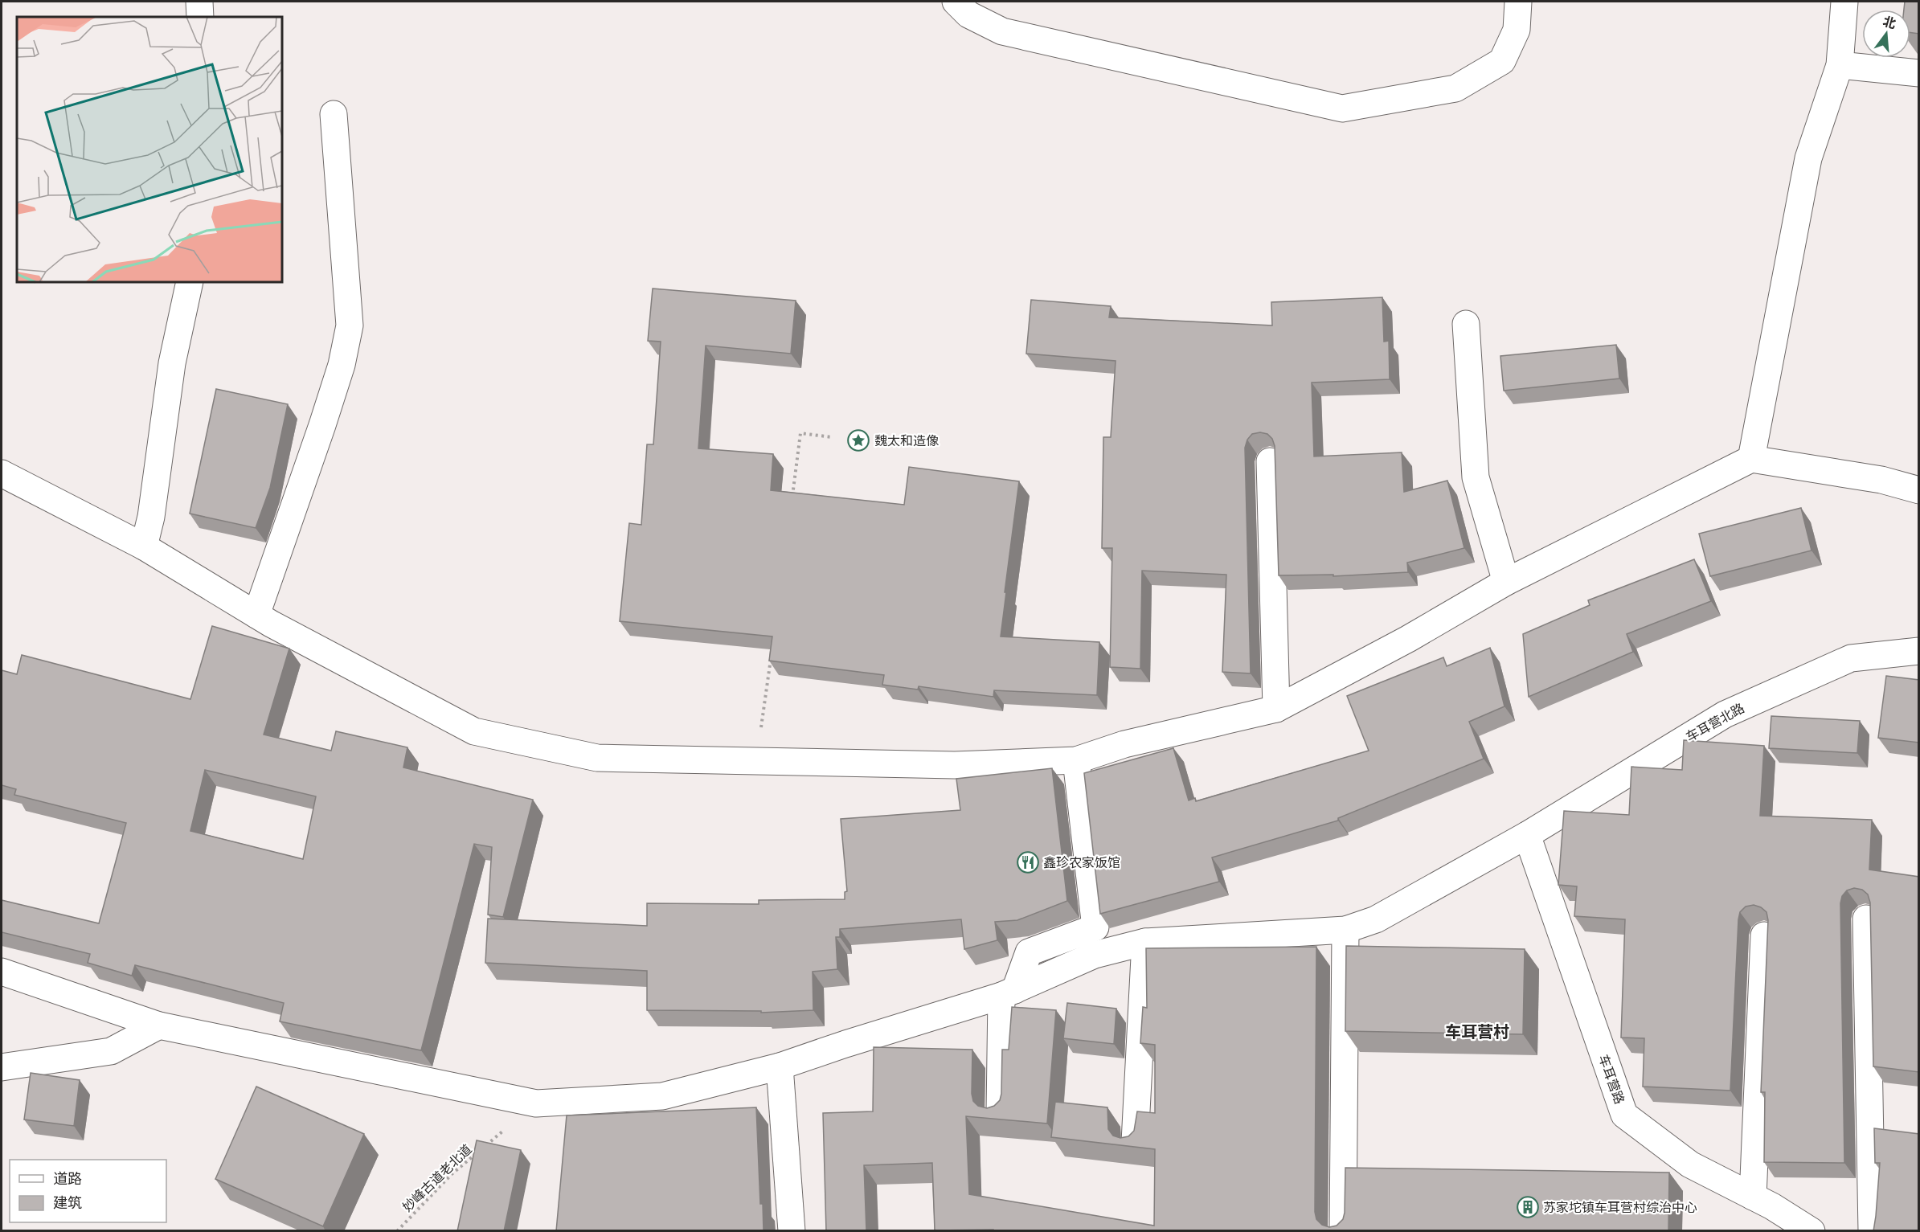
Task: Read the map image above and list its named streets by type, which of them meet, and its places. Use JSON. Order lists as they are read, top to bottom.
{
  "streets": {
    "street": ["车耳营北路", "车耳营路"],
    "path": ["妙峰古道老北道"]
  },
  "crossings": [
    ["车耳营北路", "车耳营路"],
    ["车耳营北路", "妙峰古道老北道"]
  ],
  "districts": ["车耳营村"],
  "places": {
    "place": ["魏太和造像"],
    "restaurant": ["鑫珍农家饭馆"],
    "building": ["苏家坨镇车耳营村综治中心"]
  },
  "legend": ["道路", "建筑"],
  "north": "top"
}
